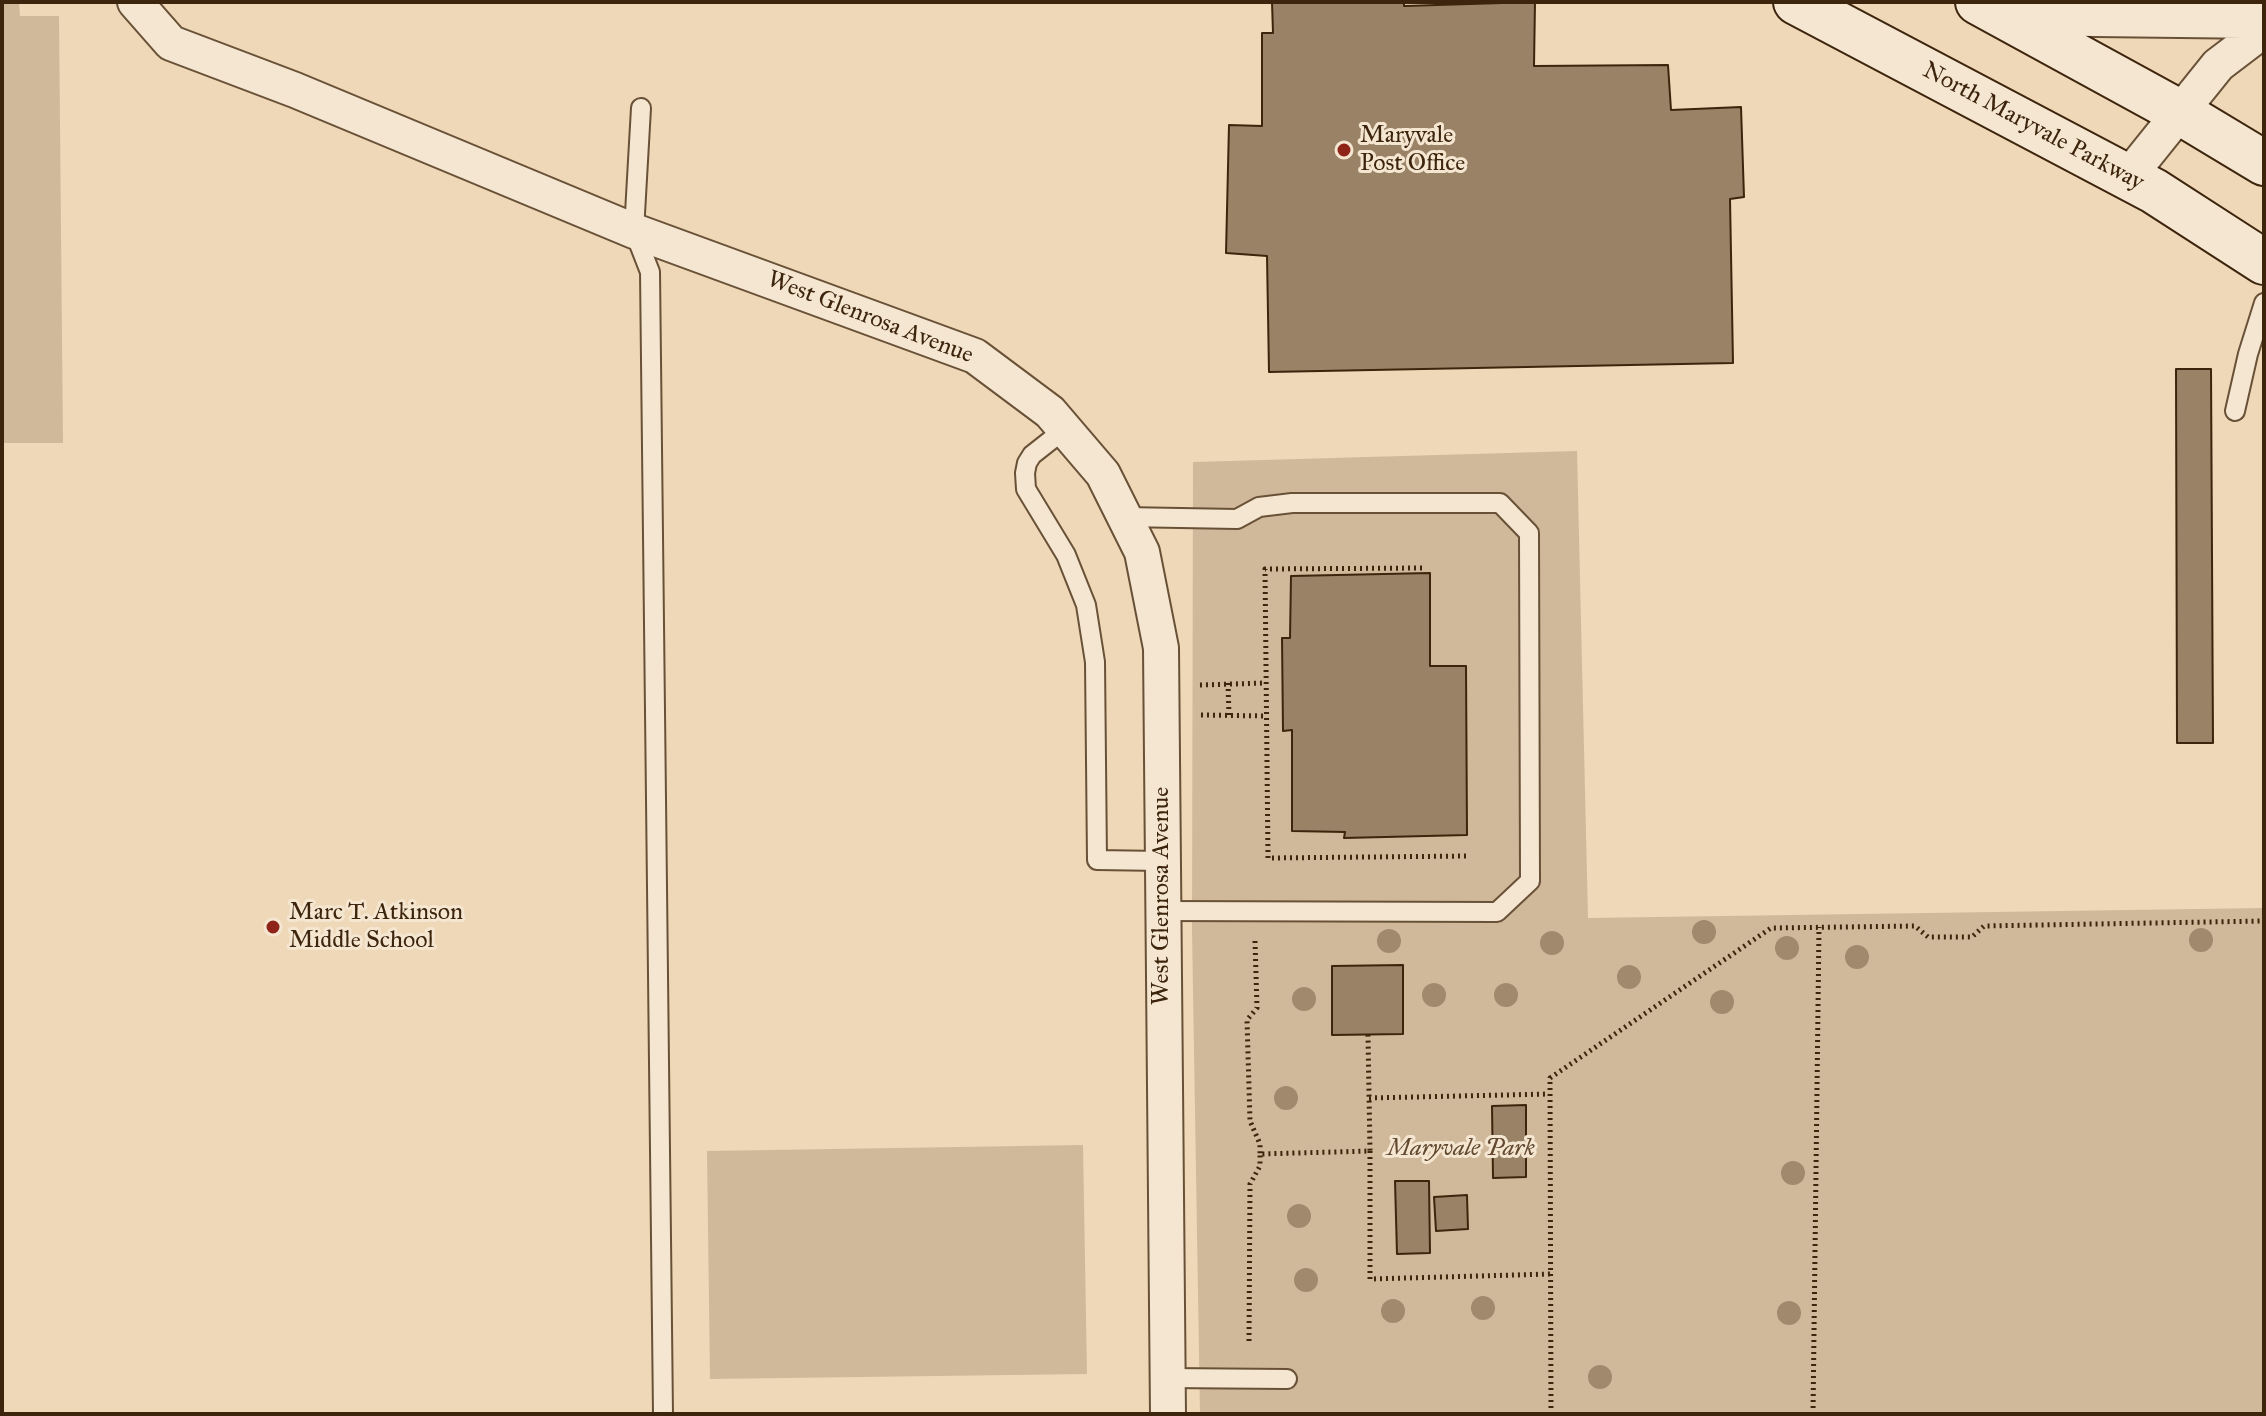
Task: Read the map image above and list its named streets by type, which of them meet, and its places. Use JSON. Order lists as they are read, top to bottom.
{
  "streets": {
    "street": ["North Maryvale Parkway", "West Glenrosa Avenue"]
  },
  "parks": ["Maryvale Park"],
  "places": ["Maryvale Post Office", "Marc T. Atkinson Middle School"]
}
